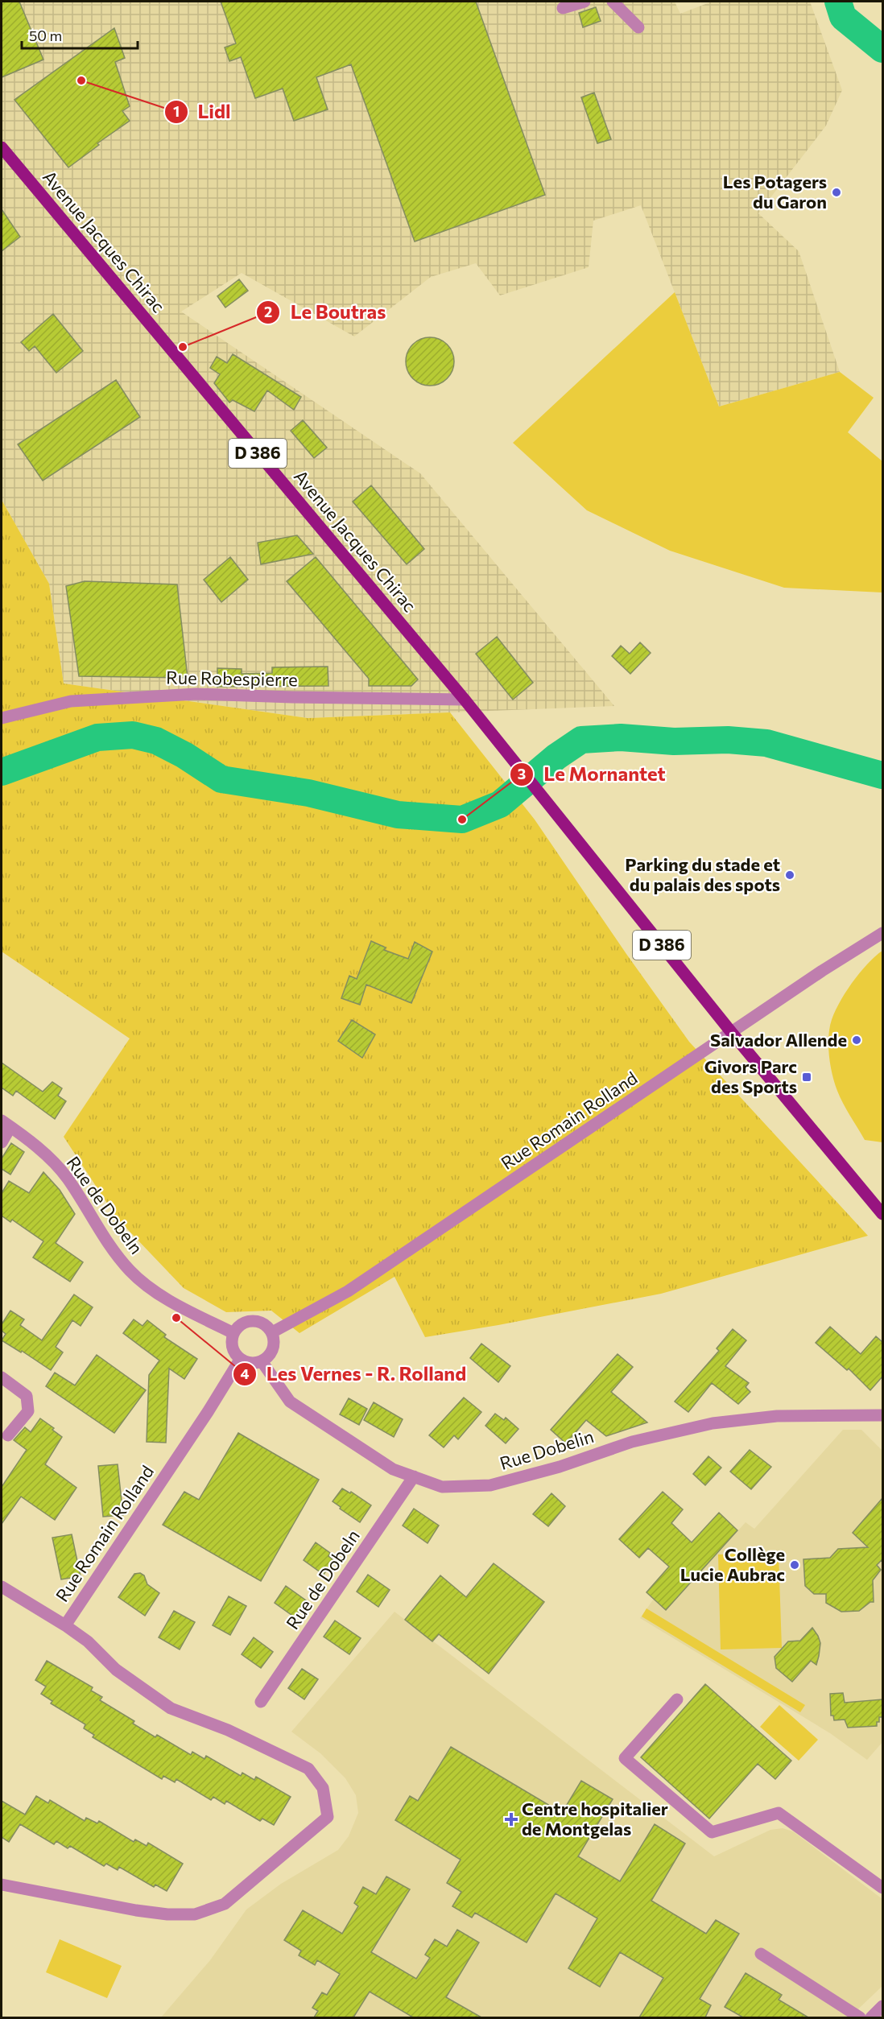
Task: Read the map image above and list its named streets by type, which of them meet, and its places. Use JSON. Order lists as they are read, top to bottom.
{
  "streets": {
    "main road": ["Avenue Jacques Chirac", "D 386"],
    "street": [
      "Rue Robespierre",
      "Rue Romain Rolland",
      "Rue de Dobeln",
      "Rue Dobelin"
    ]
  },
  "crossings": [
    ["Avenue Jacques Chirac", "D 386"],
    ["Avenue Jacques Chirac", "Rue Robespierre"],
    ["Avenue Jacques Chirac", "Rue Romain Rolland"],
    ["D 386", "Rue Romain Rolland"],
    ["Rue Romain Rolland", "Rue de Dobeln"],
    ["Rue Romain Rolland", "Rue Dobelin"],
    ["Rue de Dobeln", "Rue Dobelin"]
  ],
  "places": {
    "other": [
      "Lidl",
      "Les Potagers du Garon",
      "Le Boutras",
      "Le Mornantet",
      "Parking du stade et du palais des spots",
      "Salvador Allende",
      "Les Vernes - R. Rolland",
      "Collège Lucie Aubrac"
    ],
    "transit": ["Givors Parc des Sports"],
    "health": ["Centre hospitalier de Montgelas"]
  },
  "scale_bar": "50 m"
}
